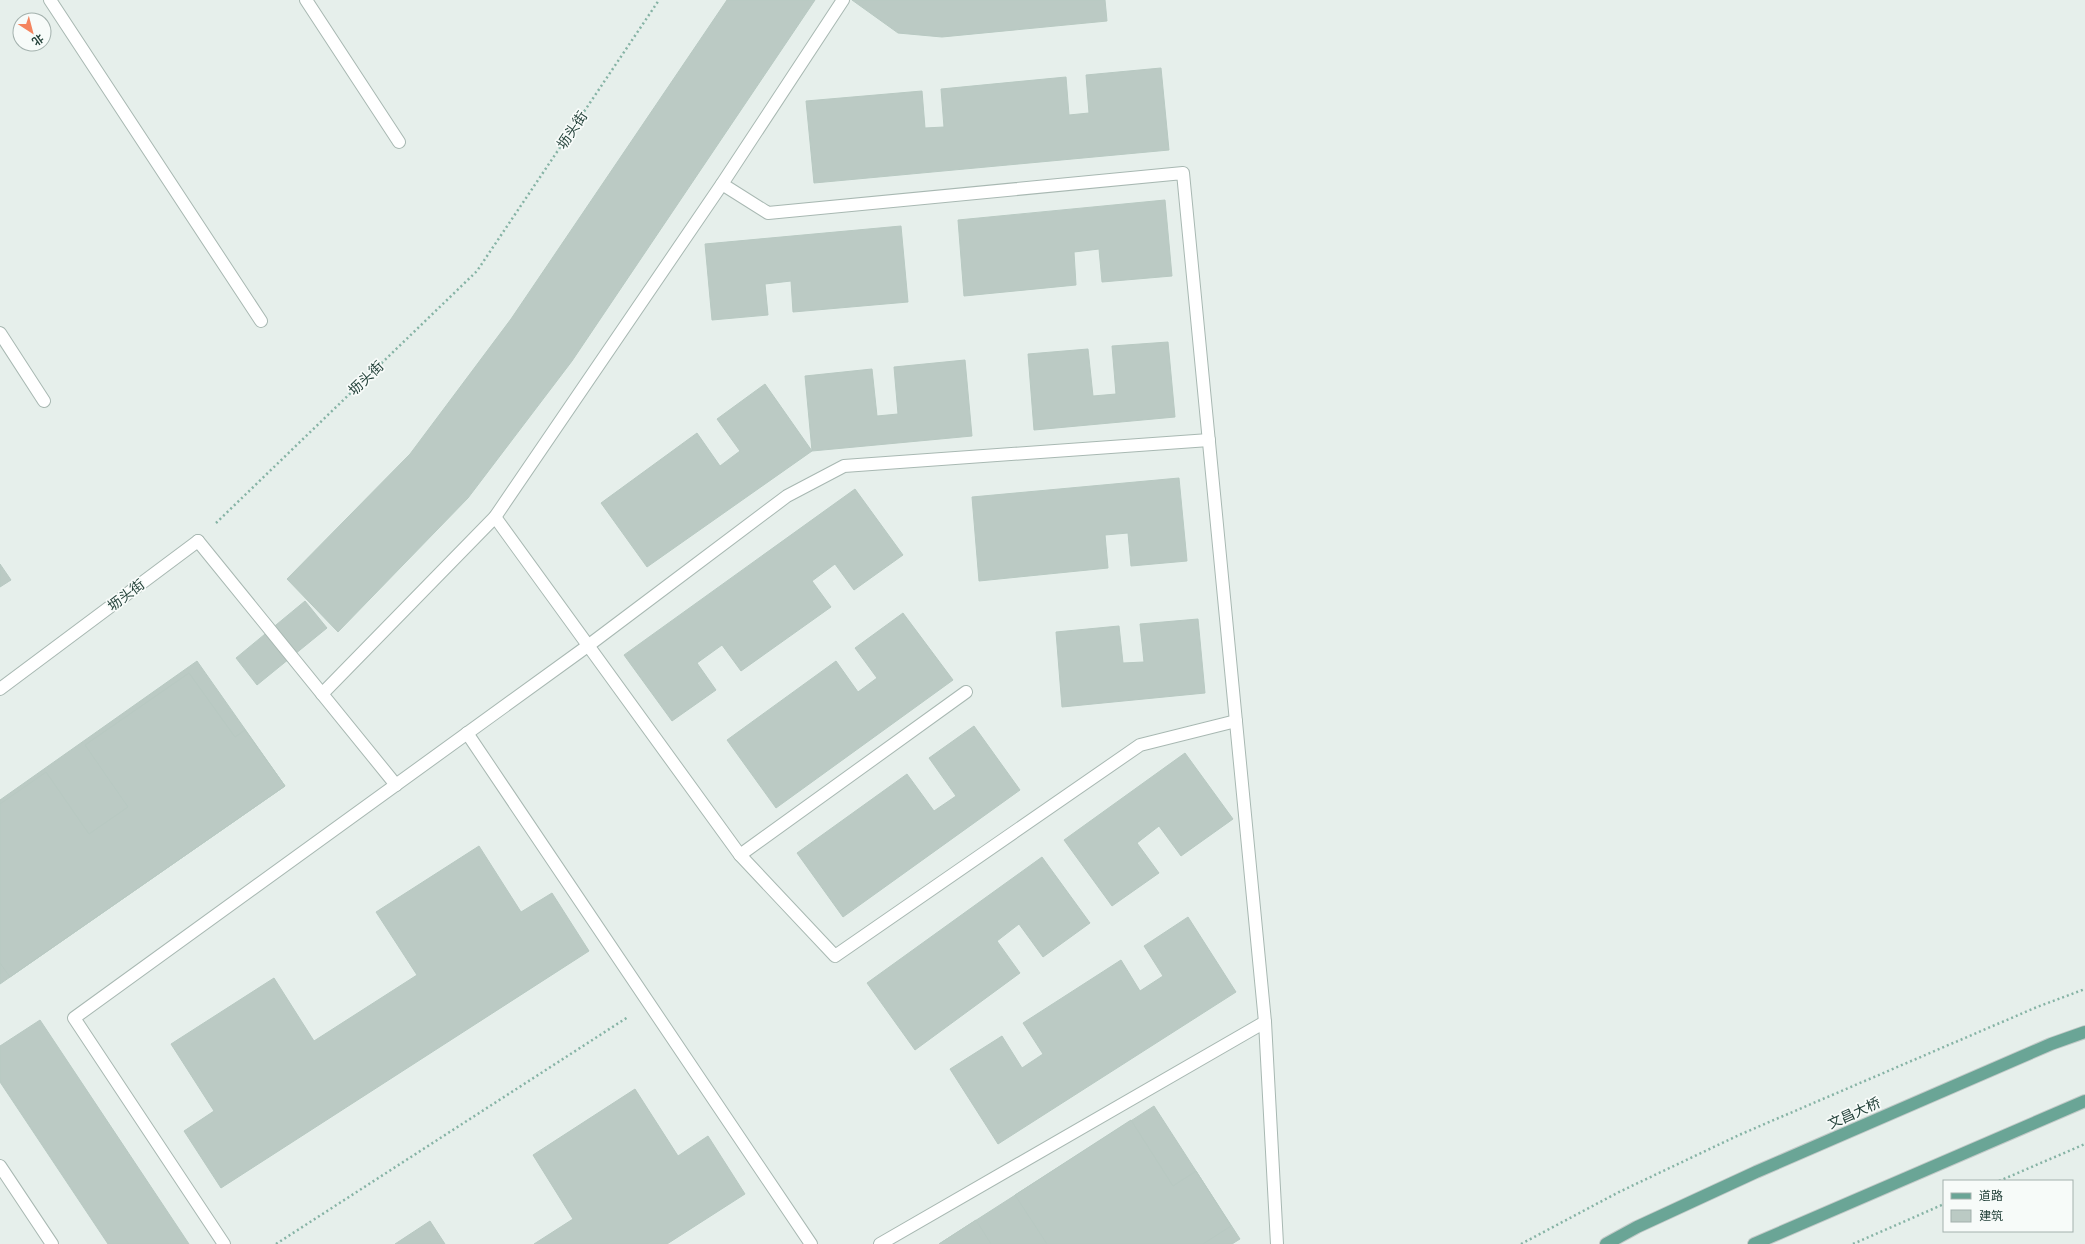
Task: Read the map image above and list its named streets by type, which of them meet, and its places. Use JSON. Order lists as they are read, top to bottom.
{
  "streets": {
    "main road": ["文昌大桥"],
    "street": ["坜头街"]
  },
  "legend": ["道路", "建筑"],
  "north": "bottom right"
}
